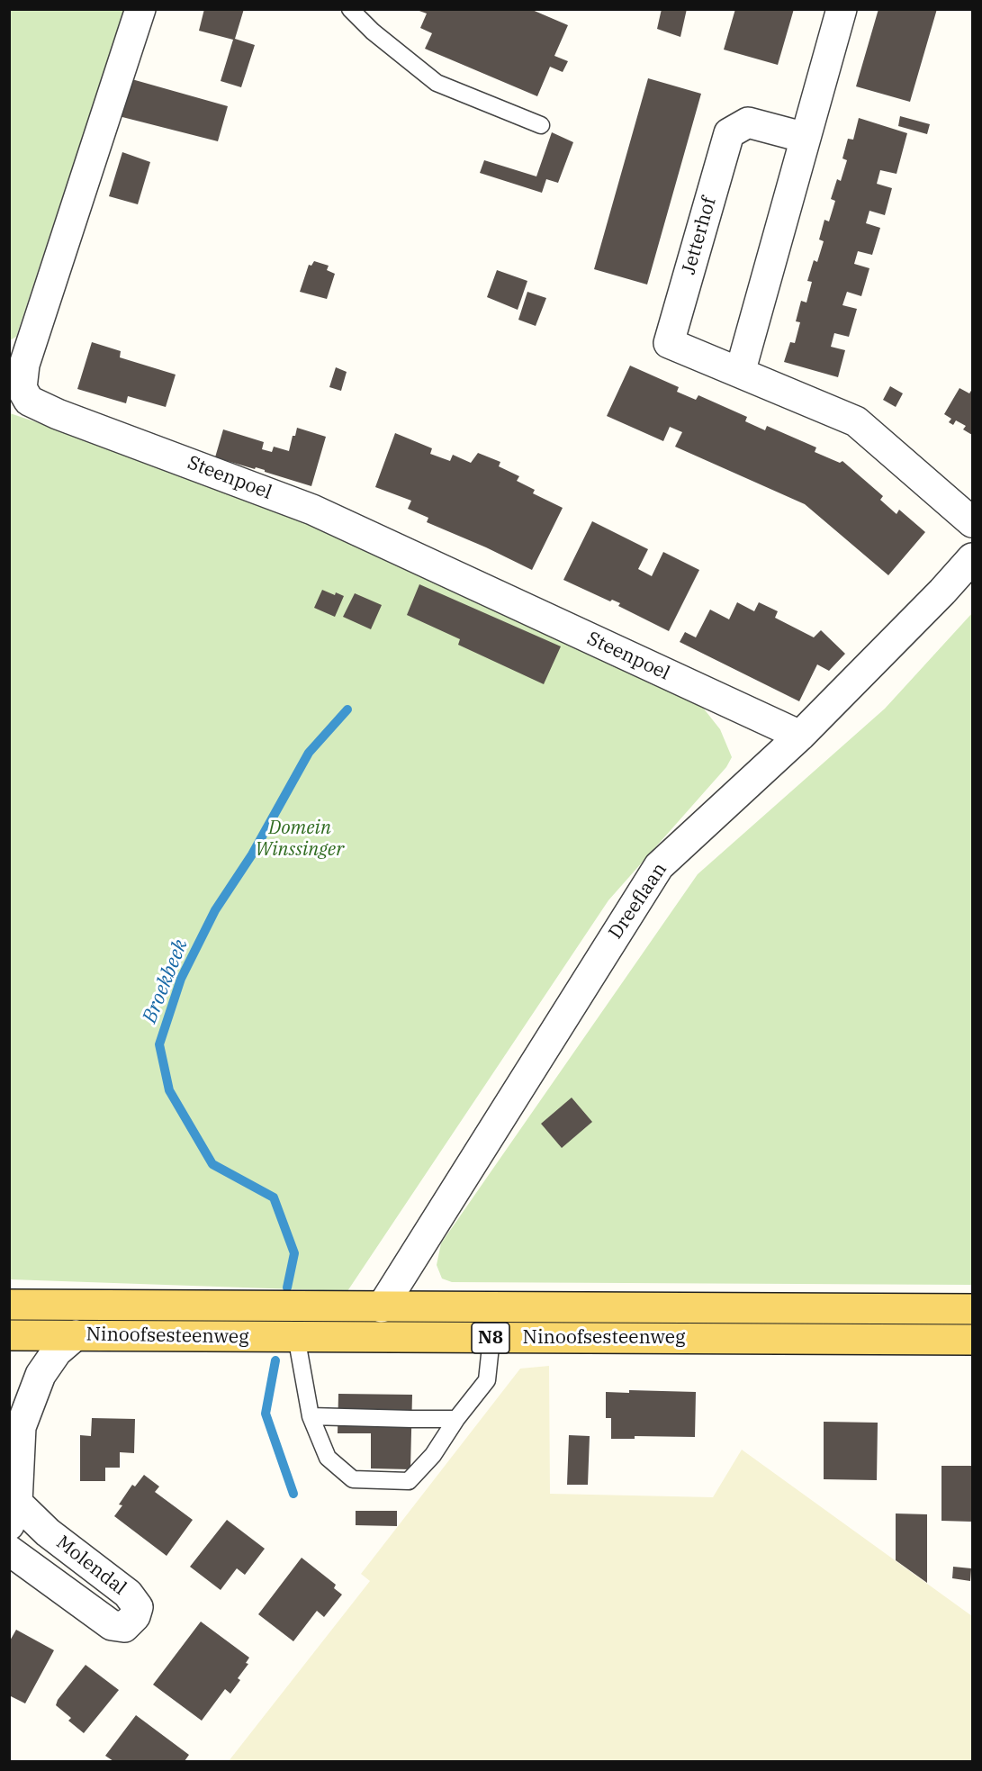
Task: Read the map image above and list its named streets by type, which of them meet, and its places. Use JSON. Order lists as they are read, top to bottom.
{
  "streets": {
    "main road": ["Ninoofsesteenweg", "N8"],
    "street": [
      "Jetterhof",
      "Steenpoel",
      "Dreeflaan",
      "Molendal"
    ]
  },
  "crossings": [
    ["Steenpoel", "Dreeflaan"],
    ["Dreeflaan", "Ninoofsesteenweg"],
    ["Ninoofsesteenweg", "Molendal"]
  ],
  "water": ["Broekbeek"],
  "parks": ["Domein Winssinger"]
}
